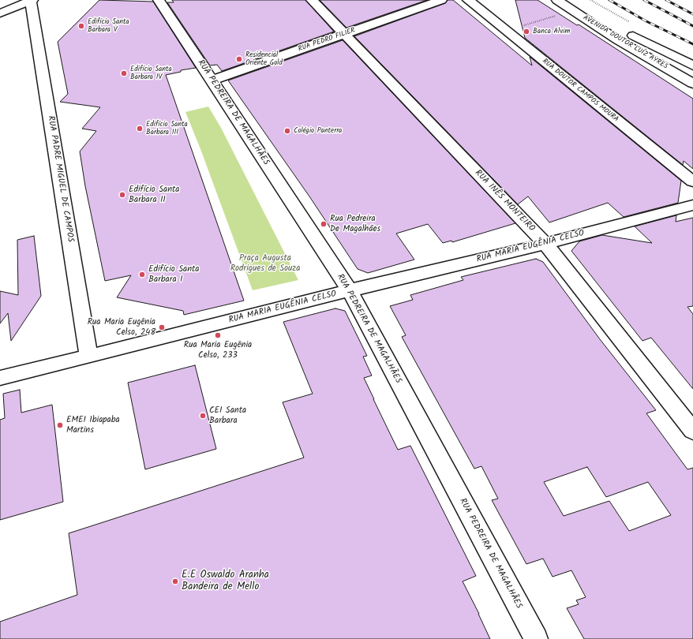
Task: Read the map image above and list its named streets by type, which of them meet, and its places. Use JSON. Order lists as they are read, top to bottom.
{
  "streets": {
    "main road": [
      "RUA PEDRO FILIER",
      "AVENIDA DOUTOR LUÍZ AYRES",
      "RUA DOUTOR CAMPOS MOURA",
      "RUA PEDREIRA DE MAGALHÃES",
      "RUA PADRE MIGUEL DE CAMPOS",
      "RUA INÊS MONTEIRO",
      "RUA MARIA EUGÊNIA CELSO"
    ]
  },
  "crossings": [
    ["RUA PEDRO FILIER", "RUA PEDREIRA DE MAGALHÃES"],
    ["RUA PEDRO FILIER", "RUA INÊS MONTEIRO"],
    ["RUA PEDREIRA DE MAGALHÃES", "RUA MARIA EUGÊNIA CELSO"],
    ["RUA PADRE MIGUEL DE CAMPOS", "RUA MARIA EUGÊNIA CELSO"],
    ["RUA INÊS MONTEIRO", "RUA MARIA EUGÊNIA CELSO"]
  ],
  "parks": ["Praça Augusta Rodrigues de Souza"],
  "places": [
    "Edifício Santa Barbara V",
    "Banca Alvim",
    "Residencial Oriente Gold",
    "Edifício Santa Barbara IV",
    "Edifício Santa Barbara III",
    "Colégio Panterra",
    "Edifício Santa Barbara II",
    "Rua Pedreira De Magalhães",
    "Edifício Santa Barbara I",
    "Rua Maria Eugênia Celso, 248",
    "Rua Maria Eugênia Celso, 233",
    "CEI Santa Barbara",
    "EMEI Ibiapaba Martins",
    "E.E Oswaldo Aranha Bandeira de Mello"
  ]
}
